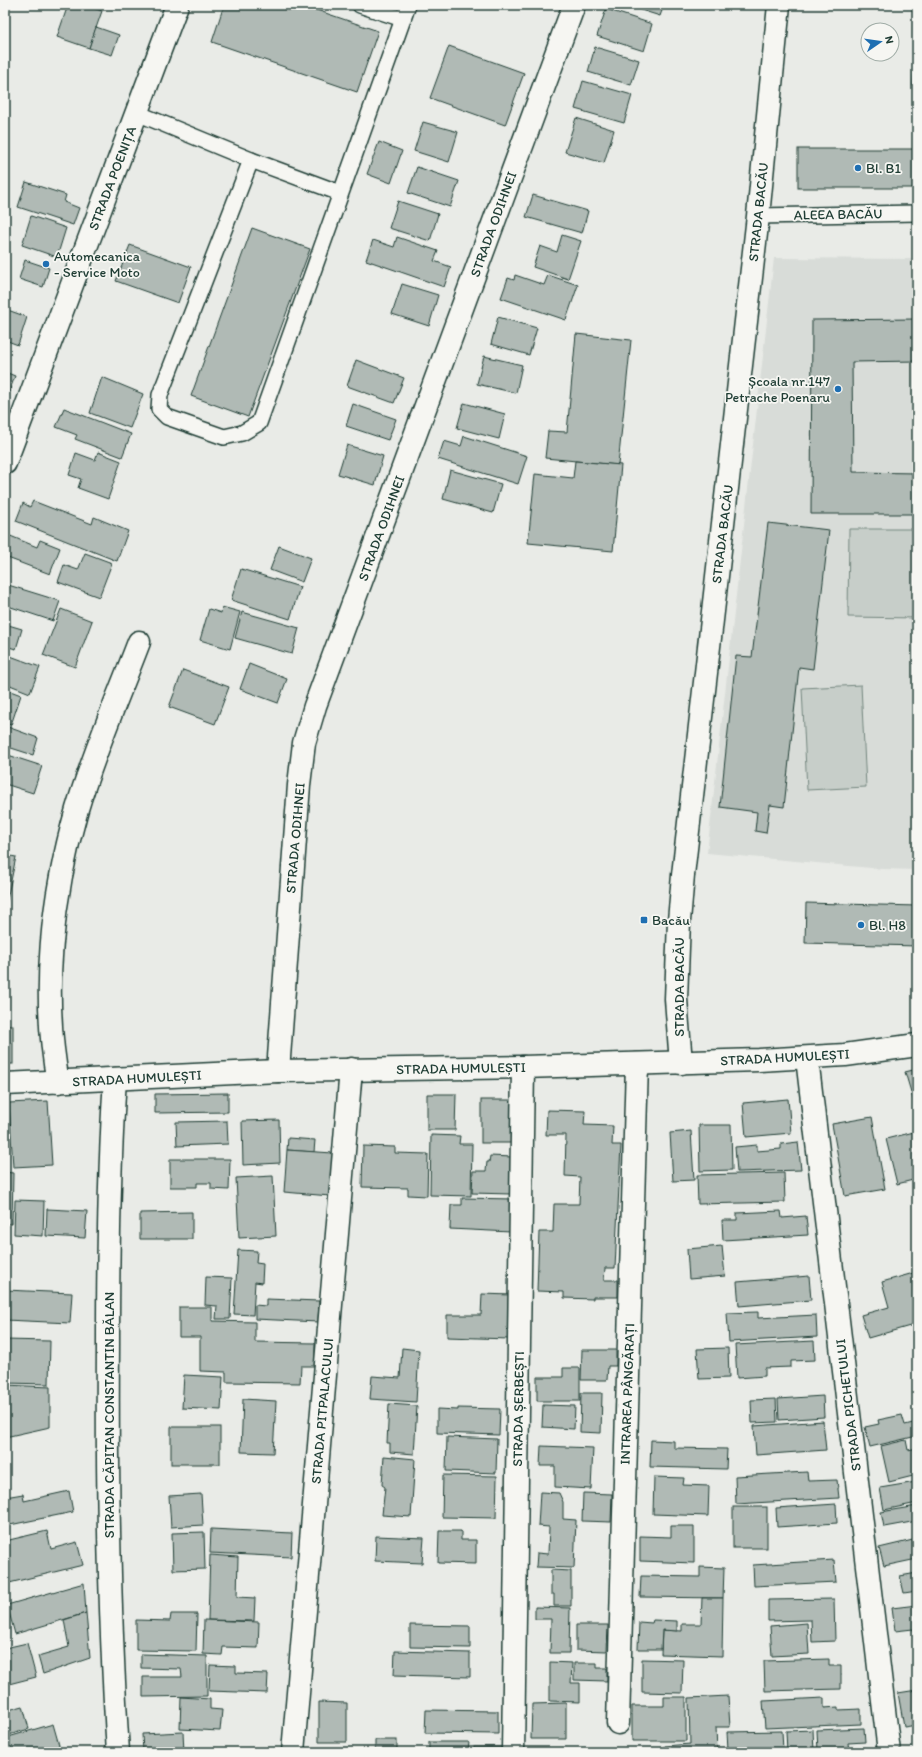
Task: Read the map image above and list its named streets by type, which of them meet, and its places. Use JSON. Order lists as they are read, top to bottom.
{
  "streets": {
    "street": [
      "STRADA POENIȚA",
      "STRADA BACĂU",
      "STRADA ODIHNEI",
      "STRADA HUMULEȘTI",
      "INTRAREA PÂNGĂRAȚI",
      "STRADA PICHETULUI",
      "STRADA ȘERBEȘTI",
      "STRADA PITPALACULUI",
      "STRADA CĂPITAN CONSTANTIN BĂLAN"
    ],
    "lane": ["ALEEA BACĂU"]
  },
  "crossings": [
    ["STRADA BACĂU", "ALEEA BACĂU"],
    ["STRADA BACĂU", "STRADA HUMULEȘTI"],
    ["STRADA ODIHNEI", "STRADA HUMULEȘTI"],
    ["STRADA HUMULEȘTI", "INTRAREA PÂNGĂRAȚI"],
    ["STRADA HUMULEȘTI", "STRADA PICHETULUI"],
    ["STRADA HUMULEȘTI", "STRADA ȘERBEȘTI"],
    ["STRADA HUMULEȘTI", "STRADA PITPALACULUI"],
    ["STRADA HUMULEȘTI", "STRADA CĂPITAN CONSTANTIN BĂLAN"]
  ],
  "places": {
    "other": [
      "Bl. B1",
      "Automecanica - Service Moto",
      "Școala nr.147 Petrache Poenaru",
      "Bl. H8"
    ],
    "transit": ["Bacău"]
  },
  "north": "right"
}
